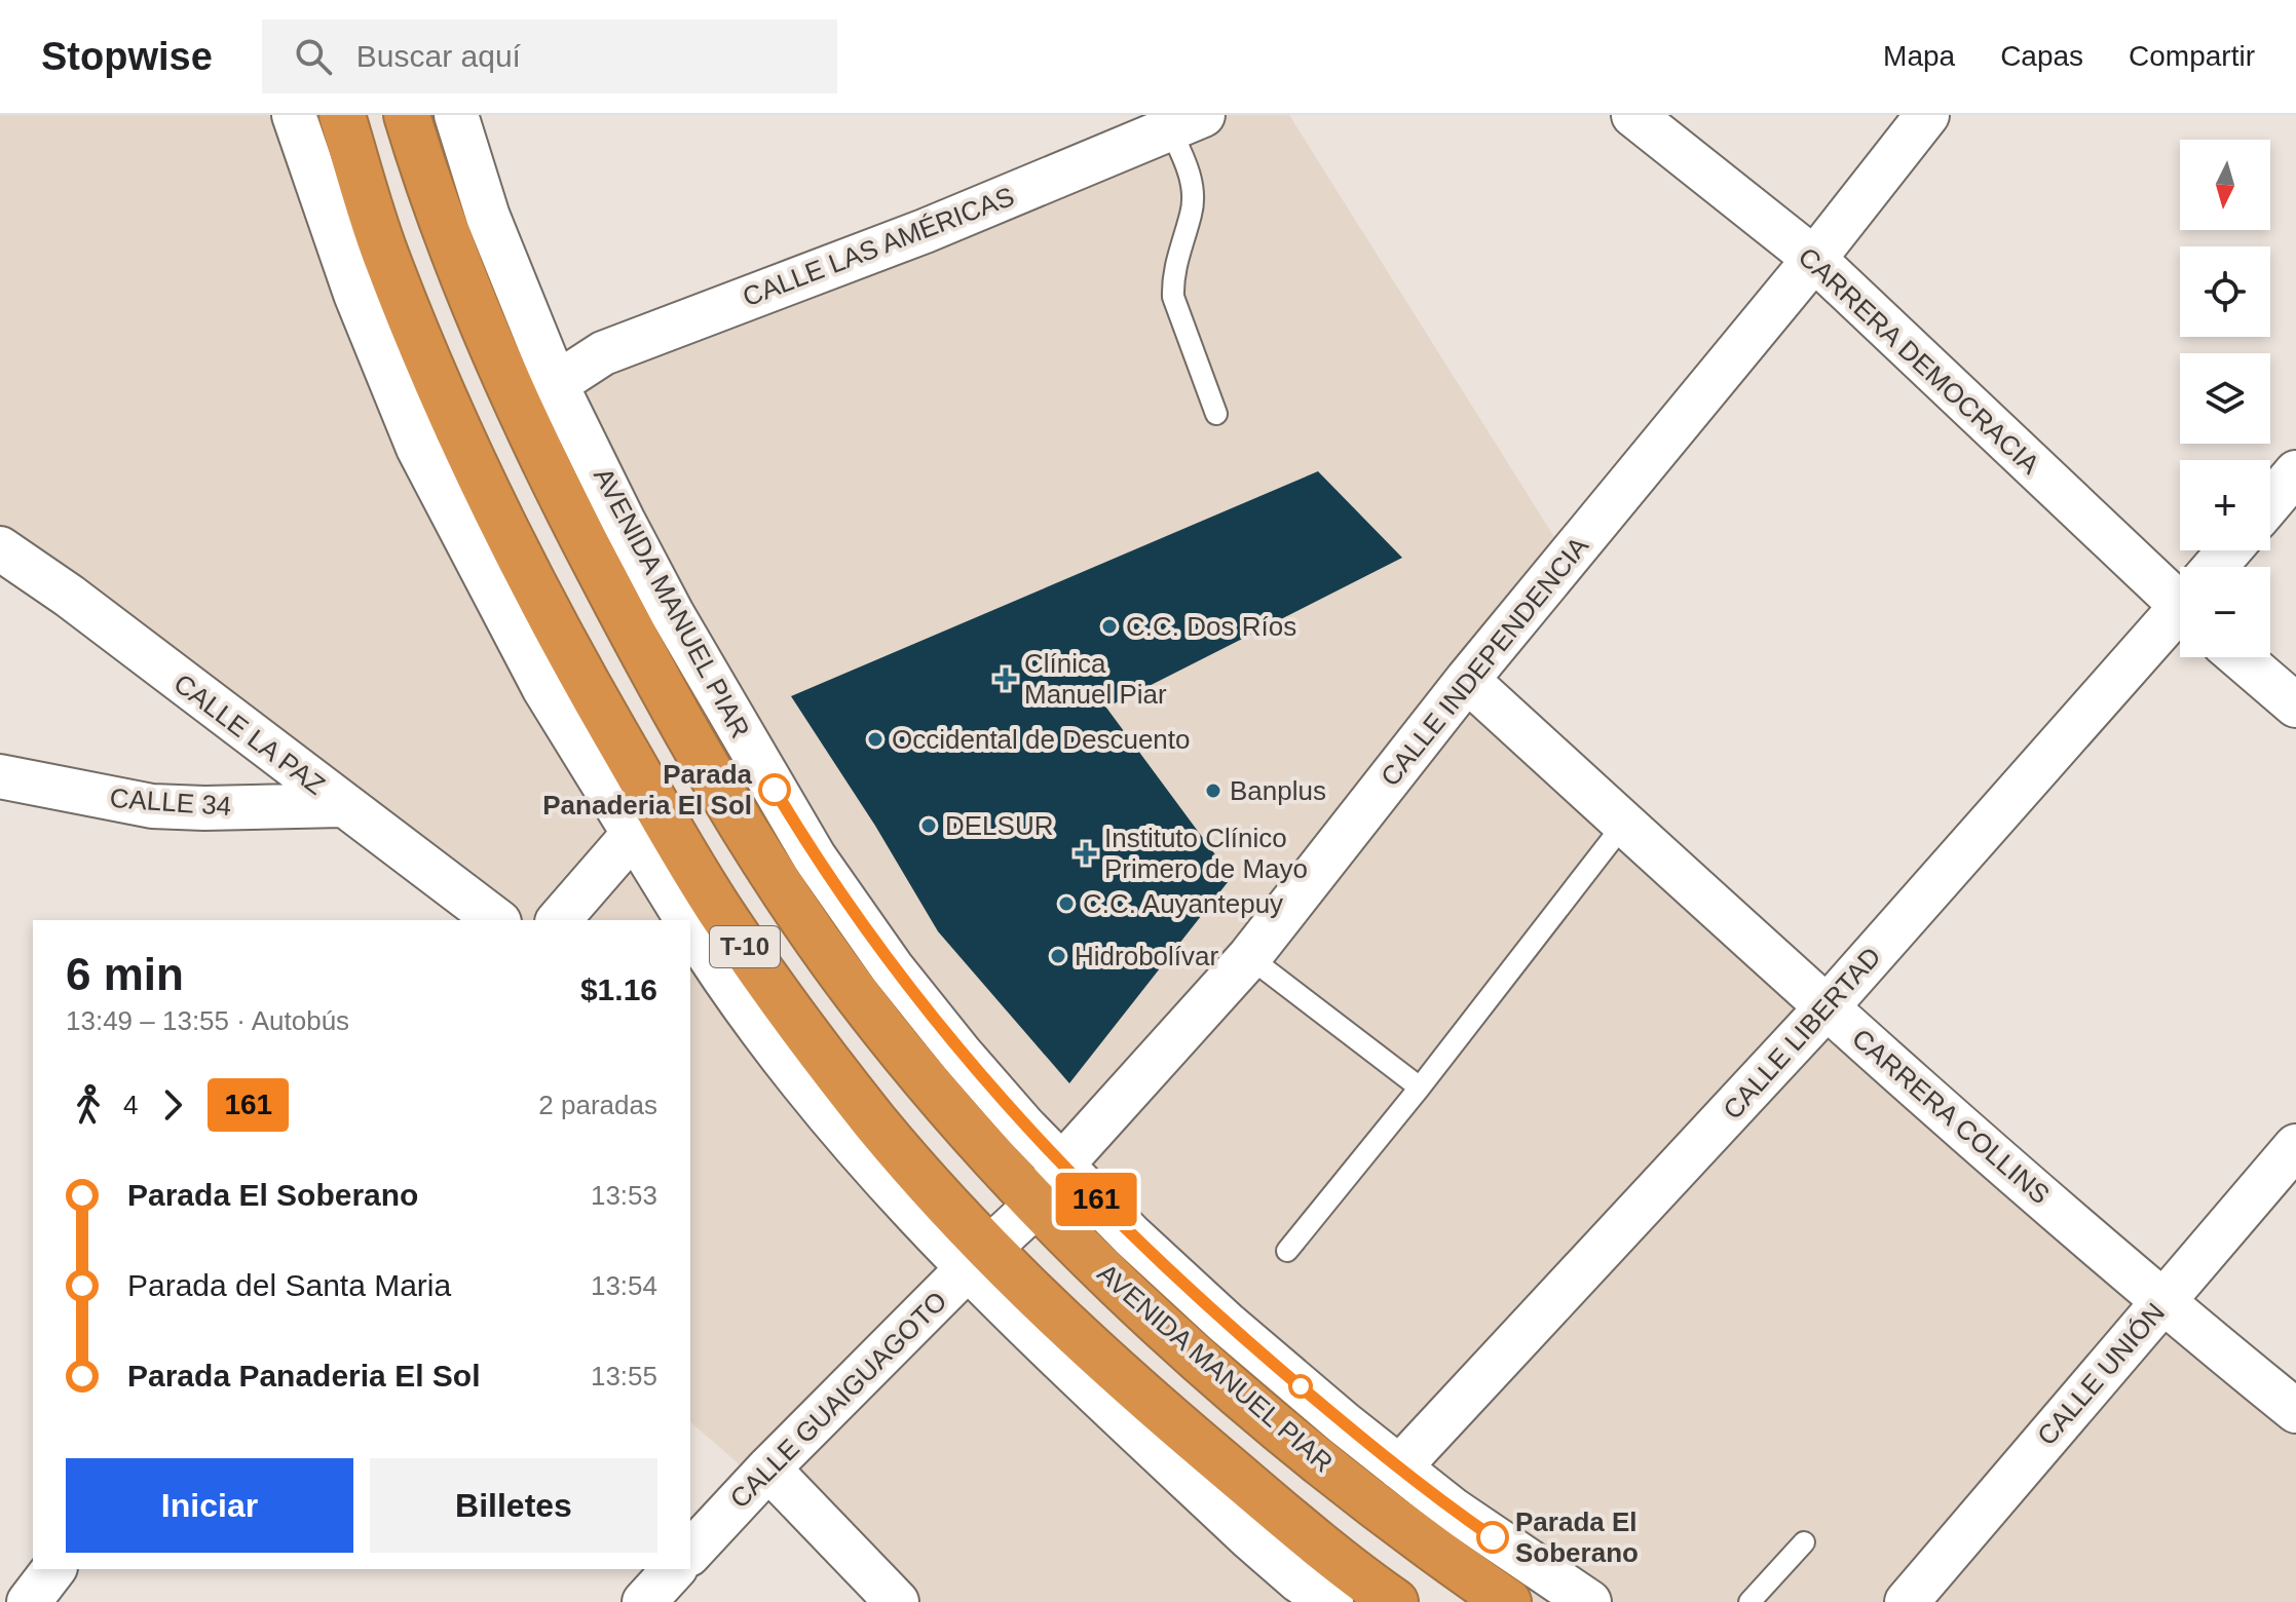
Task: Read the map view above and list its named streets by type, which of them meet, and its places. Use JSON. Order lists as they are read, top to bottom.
{
  "streets": {
    "highway": ["AVENIDA MANUEL PIAR", "T-10"],
    "street": [
      "CALLE LAS AMÉRICAS",
      "CARRERA DEMOCRACIA",
      "CALLE INDEPENDENCIA",
      "CALLE LA PAZ",
      "CALLE 34",
      "CALLE LIBERTAD",
      "CARRERA COLLINS",
      "CALLE UNIÓN",
      "CALLE GUAIGUAGOTO"
    ]
  },
  "crossings": [
    ["CALLE LAS AMÉRICAS", "AVENIDA MANUEL PIAR"],
    ["CARRERA DEMOCRACIA", "CALLE INDEPENDENCIA"],
    ["AVENIDA MANUEL PIAR", "CALLE INDEPENDENCIA"],
    ["AVENIDA MANUEL PIAR", "CALLE LIBERTAD"],
    ["AVENIDA MANUEL PIAR", "CALLE GUAIGUAGOTO"],
    ["CALLE INDEPENDENCIA", "CARRERA COLLINS"],
    ["CALLE INDEPENDENCIA", "CALLE GUAIGUAGOTO"],
    ["CALLE LA PAZ", "CALLE 34"],
    ["T-10", "CALLE GUAIGUAGOTO"],
    ["CALLE LIBERTAD", "CARRERA COLLINS"],
    ["CARRERA COLLINS", "CALLE UNIÓN"]
  ],
  "places": {
    "other": [
      "C.C. Dos Ríos",
      "Occidental de Descuento",
      "Parada Panaderia El Sol",
      "Banplus",
      "DELSUR",
      "C.C. Auyantepuy",
      "Hidrobolívar",
      "Parada El Soberano"
    ],
    "health": ["Clínica Manuel Piar", "Instituto Clínico Primero de Mayo"]
  },
  "lines": ["bus line 161"],
  "north": "bottom",
  "page": {
    "header": "Stopwise",
    "search": "Buscar aquí",
    "nav": ["Mapa", "Capas", "Compartir"],
    "on_map": "161",
    "map_buttons": ["+", "−"],
    "heading": ["6 min", "13:49 – 13:55 · Autobús", "$1.16"],
    "legs": ["4", "161", "2 paradas"],
    "list": [
      {
        "name": "Parada El Soberano",
        "value": "13:53"
      },
      {
        "name": "Parada del Santa Maria",
        "value": "13:54"
      },
      {
        "name": "Parada Panaderia El Sol",
        "value": "13:55"
      }
    ],
    "buttons": ["Iniciar", "Billetes"]
  }
}
